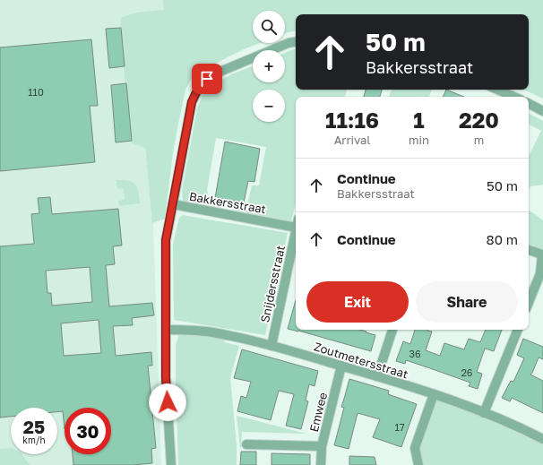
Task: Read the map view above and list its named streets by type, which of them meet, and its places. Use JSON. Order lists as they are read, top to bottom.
{
  "streets": {
    "street": [
      "Bakkersstraat",
      "Snijdersstraat",
      "Zoutmetersstraat",
      "Emwee"
    ]
  },
  "crossings": [
    ["Bakkersstraat", "Zoutmetersstraat"],
    ["Snijdersstraat", "Zoutmetersstraat"],
    ["Zoutmetersstraat", "Emwee"]
  ],
  "house_numbers": [
    "110",
    "36",
    "26",
    "17"
  ],
  "page": {
    "map_buttons": ["+", "−"],
    "turn": ["50 m", "Bakkersstraat"],
    "eta": [
      "11:16",
      "Arrival",
      "1",
      "min",
      "220",
      "m"
    ],
    "list": [
      {
        "name": "Continue",
        "note": "Bakkersstraat",
        "value": "50 m"
      },
      {
        "name": "Continue",
        "value": "80 m"
      }
    ],
    "buttons": ["Exit", "Share"],
    "speed": "25 km/h",
    "limit": "30"
  }
}
